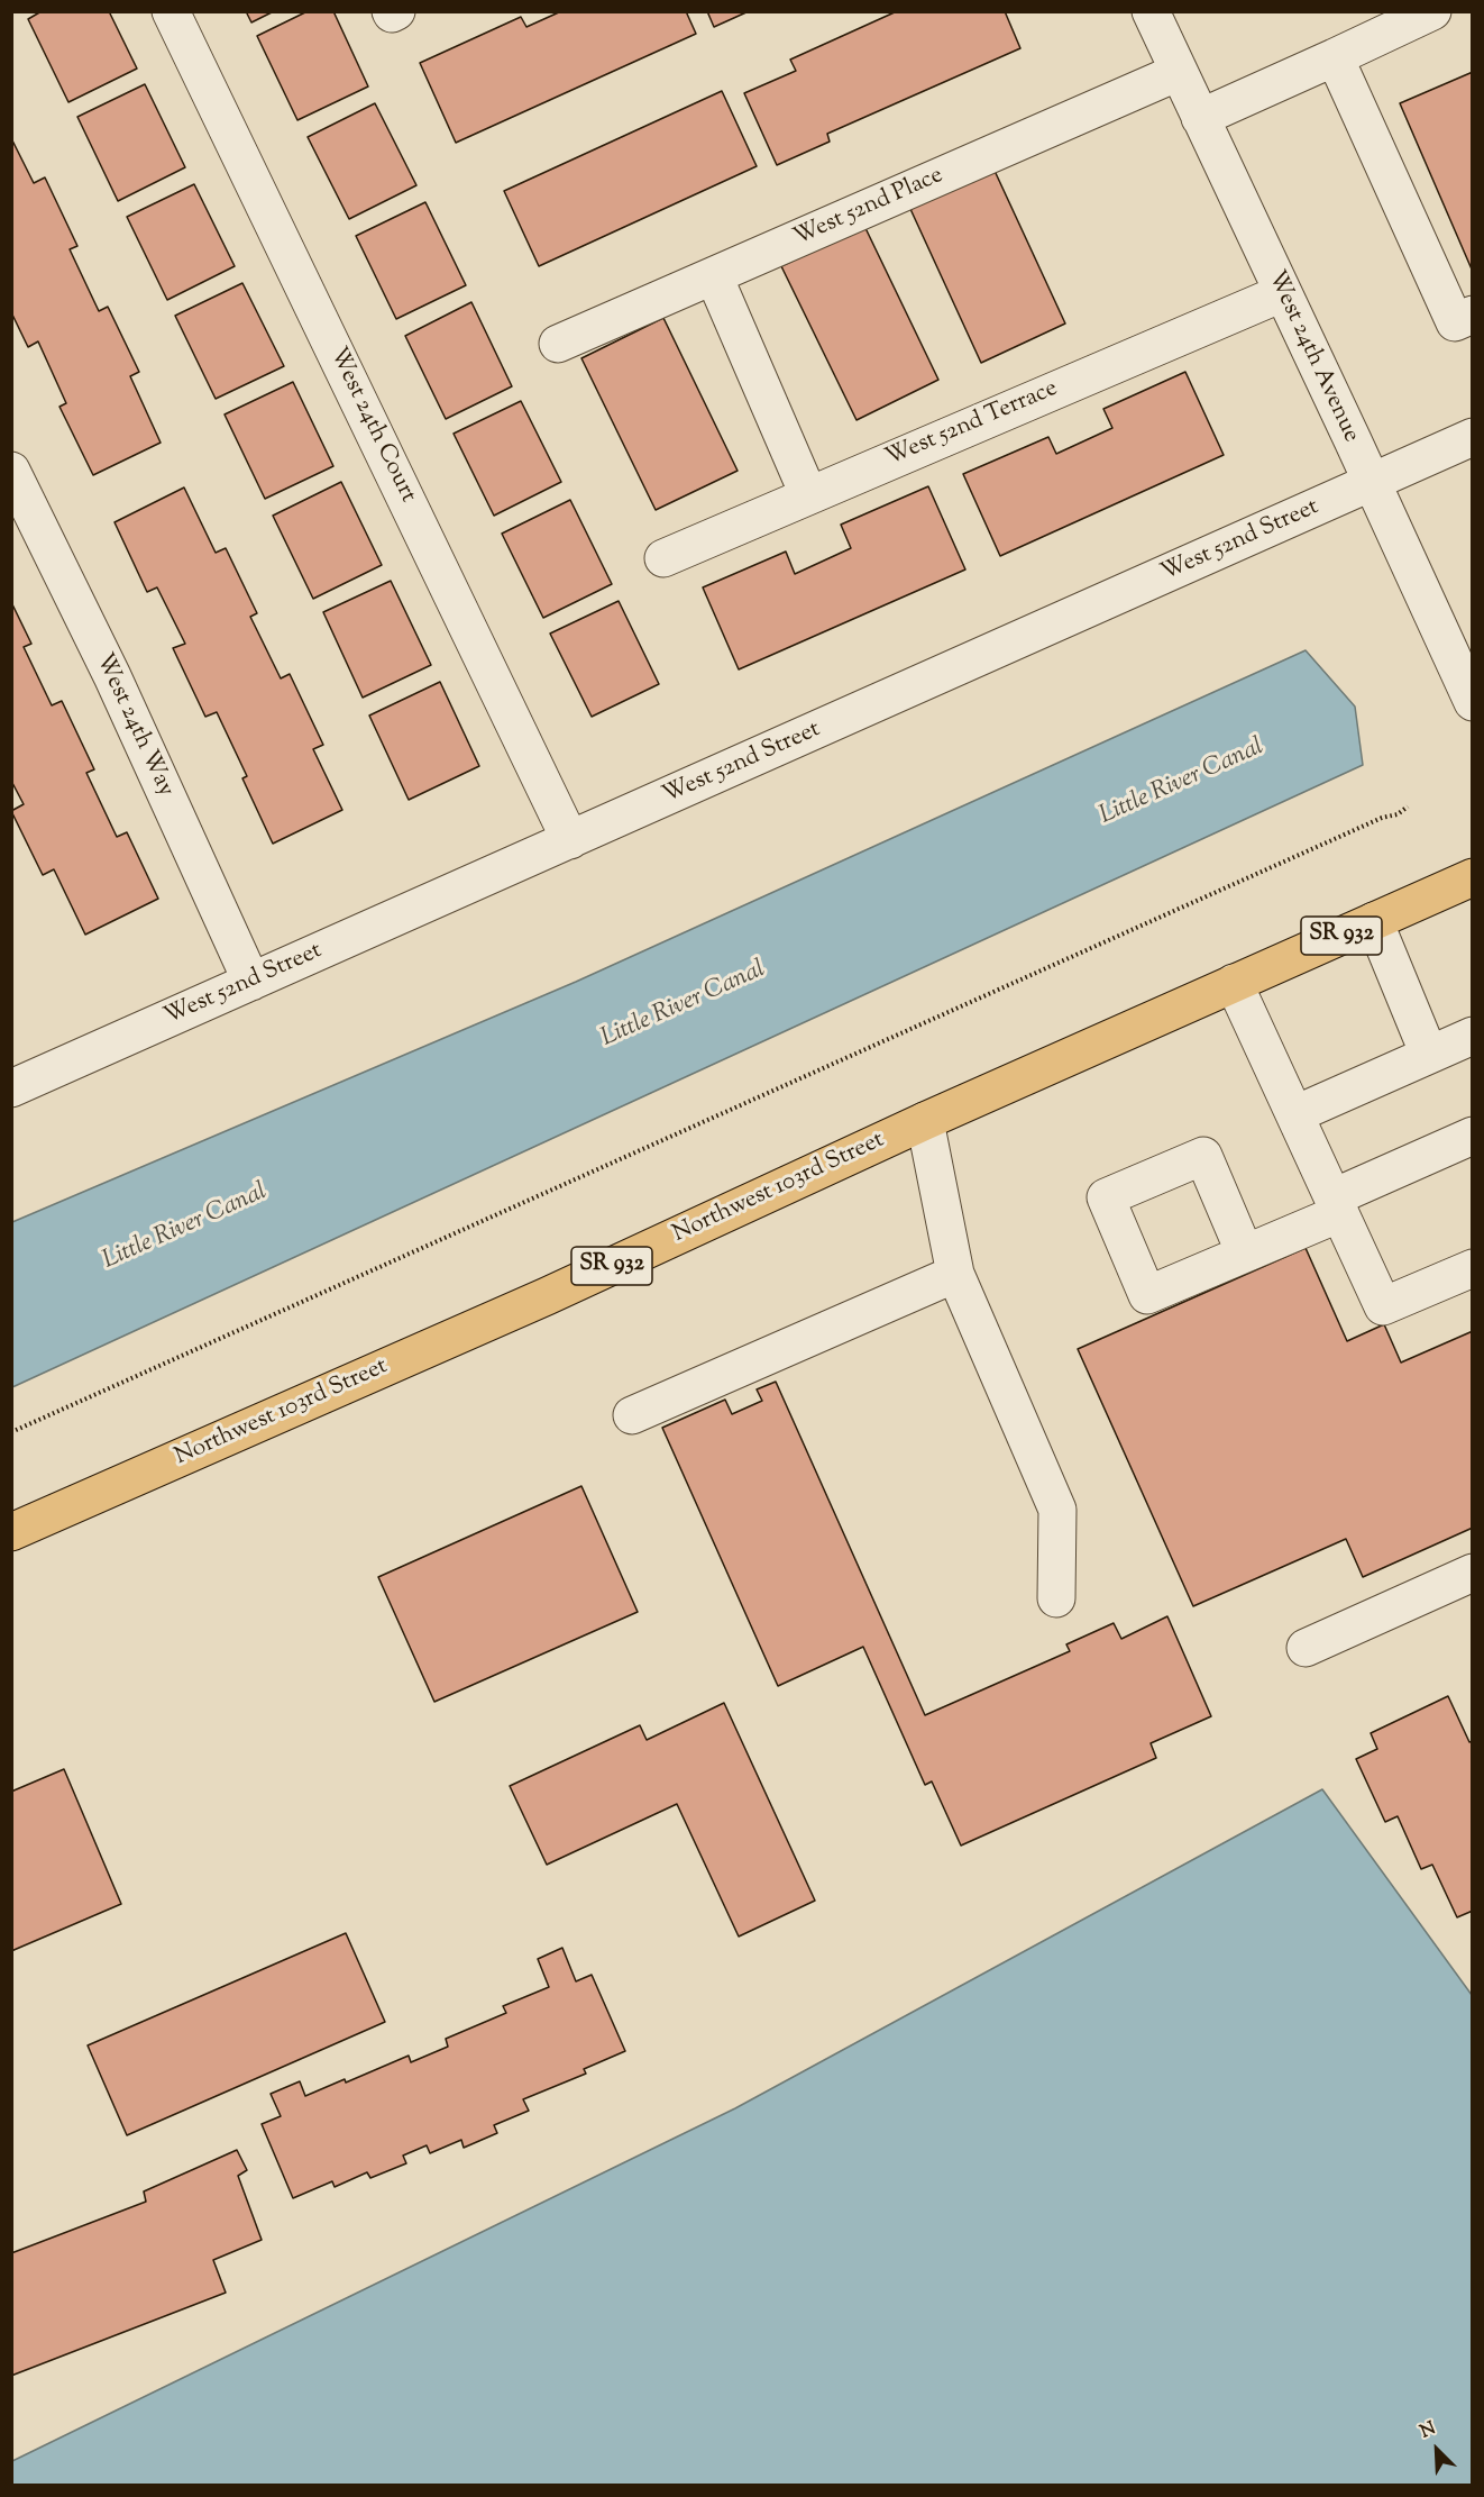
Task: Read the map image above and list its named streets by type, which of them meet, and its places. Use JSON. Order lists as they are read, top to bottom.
{
  "streets": {
    "main road": ["SR 932", "Northwest 103rd Street"],
    "street": [
      "West 52nd Place",
      "West 24th Avenue",
      "West 52nd Terrace",
      "West 24th Court",
      "West 52nd Street",
      "West 24th Way"
    ]
  },
  "crossings": [
    ["West 52nd Place", "West 24th Avenue"],
    ["West 24th Avenue", "West 52nd Terrace"],
    ["West 24th Avenue", "West 52nd Street"],
    ["West 24th Court", "West 52nd Street"],
    ["West 52nd Street", "West 24th Way"]
  ],
  "water": ["Little River Canal"],
  "north": "top left"
}
